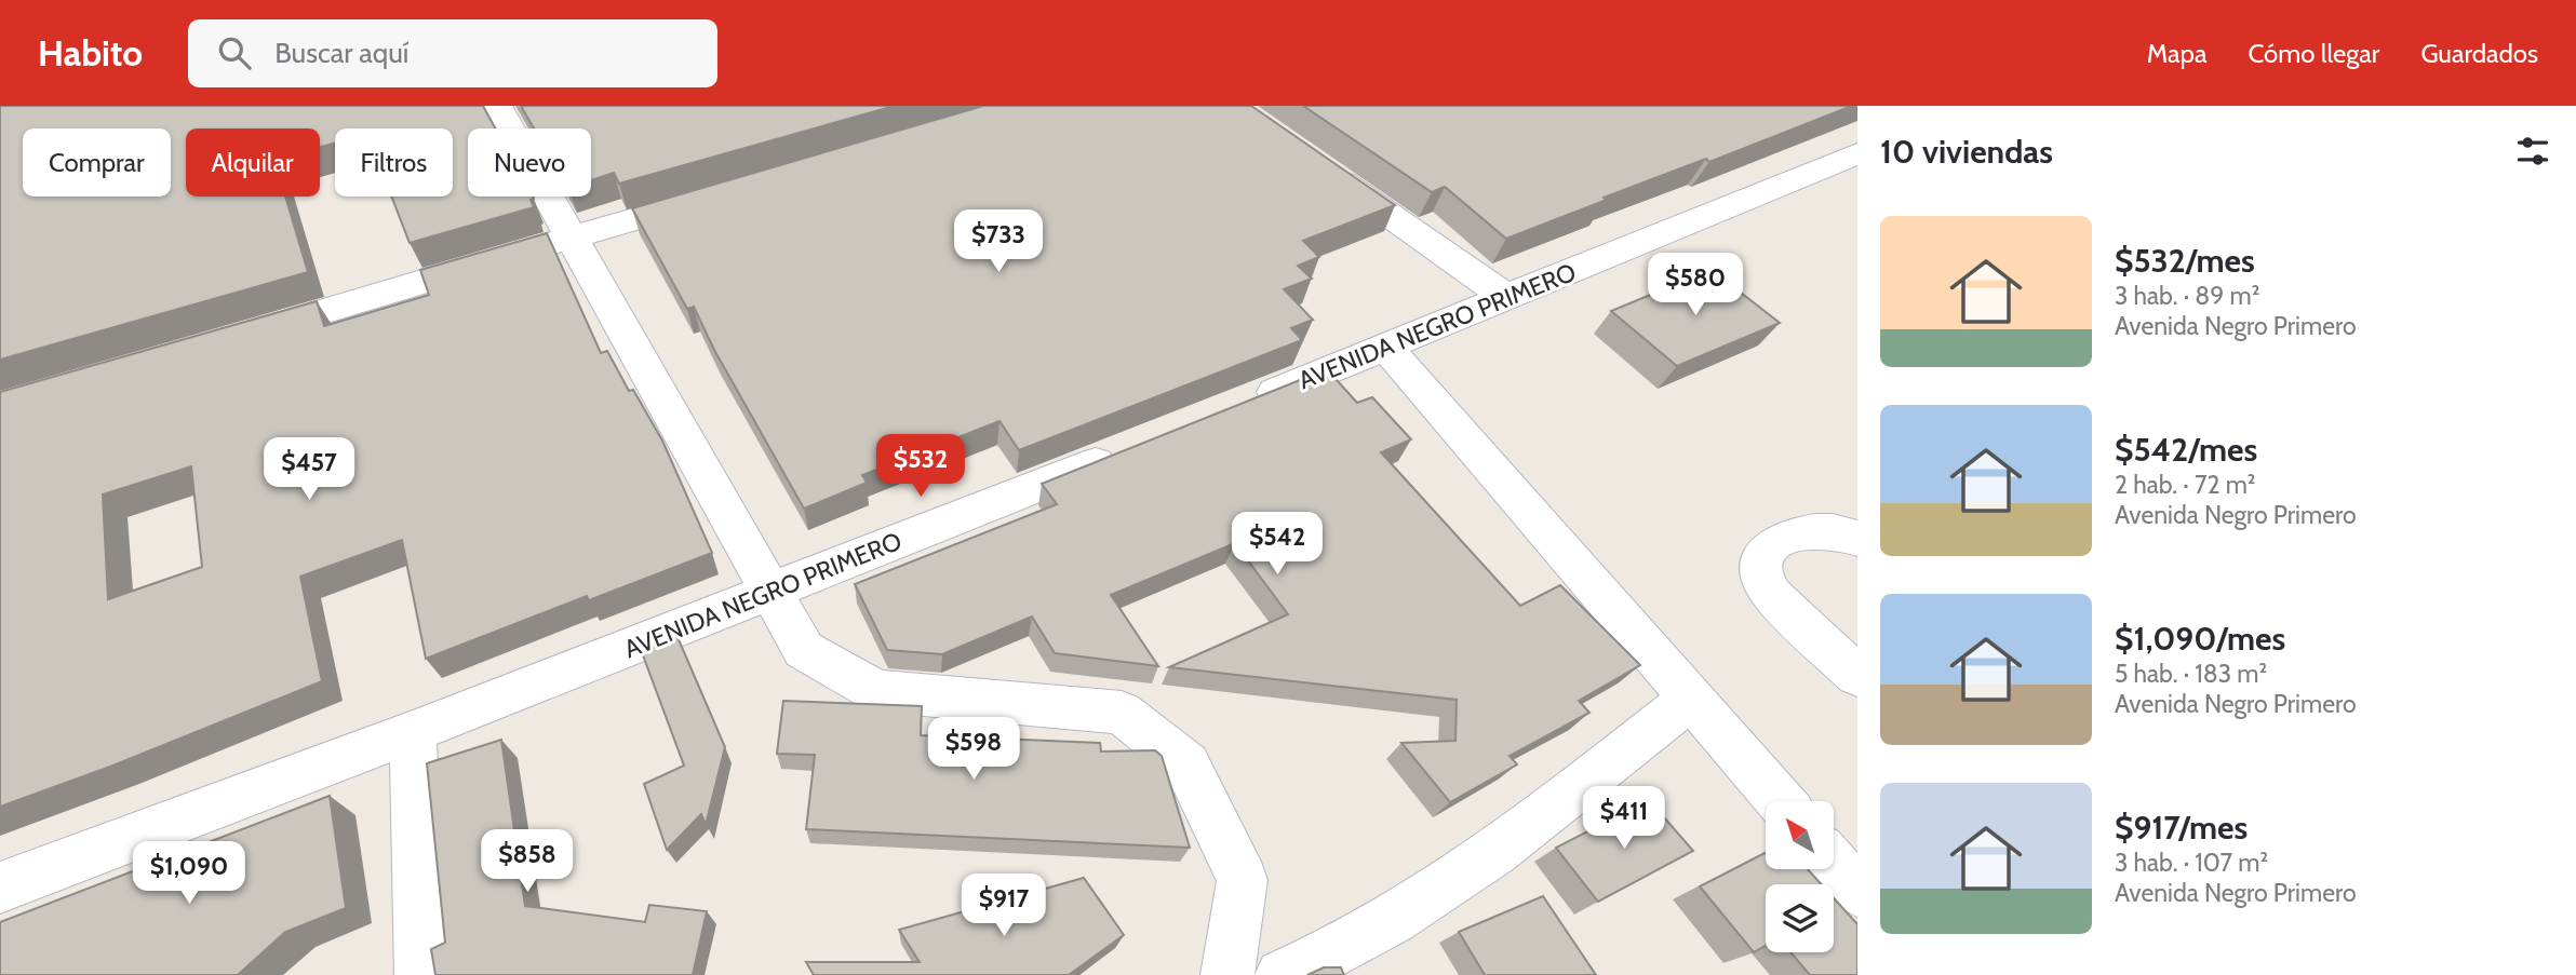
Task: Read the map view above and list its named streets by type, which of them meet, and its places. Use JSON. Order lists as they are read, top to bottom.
{
  "streets": {
    "street": ["AVENIDA NEGRO PRIMERO"]
  },
  "north": "top left",
  "page": {
    "header": "Habito",
    "search": "Buscar aquí",
    "nav": ["Mapa", "Cómo llegar", "Guardados"],
    "heading": "10 viviendas",
    "chip": [
      "Comprar",
      "Alquilar",
      "Filtros",
      "Nuevo"
    ],
    "list": [
      {
        "name": "$532/mes",
        "note": "3 hab. · 89 m² · Avenida Negro Primero"
      },
      {
        "name": "$542/mes",
        "note": "2 hab. · 72 m² · Avenida Negro Primero"
      },
      {
        "name": "$1,090/mes",
        "note": "5 hab. · 183 m² · Avenida Negro Primero"
      },
      {
        "name": "$917/mes",
        "note": "3 hab. · 107 m² · Avenida Negro Primero"
      }
    ],
    "price": [
      "$733",
      "$580",
      "$532",
      "$457",
      "$542",
      "$598",
      "$411",
      "$858",
      "$1,090",
      "$917"
    ]
  }
}
